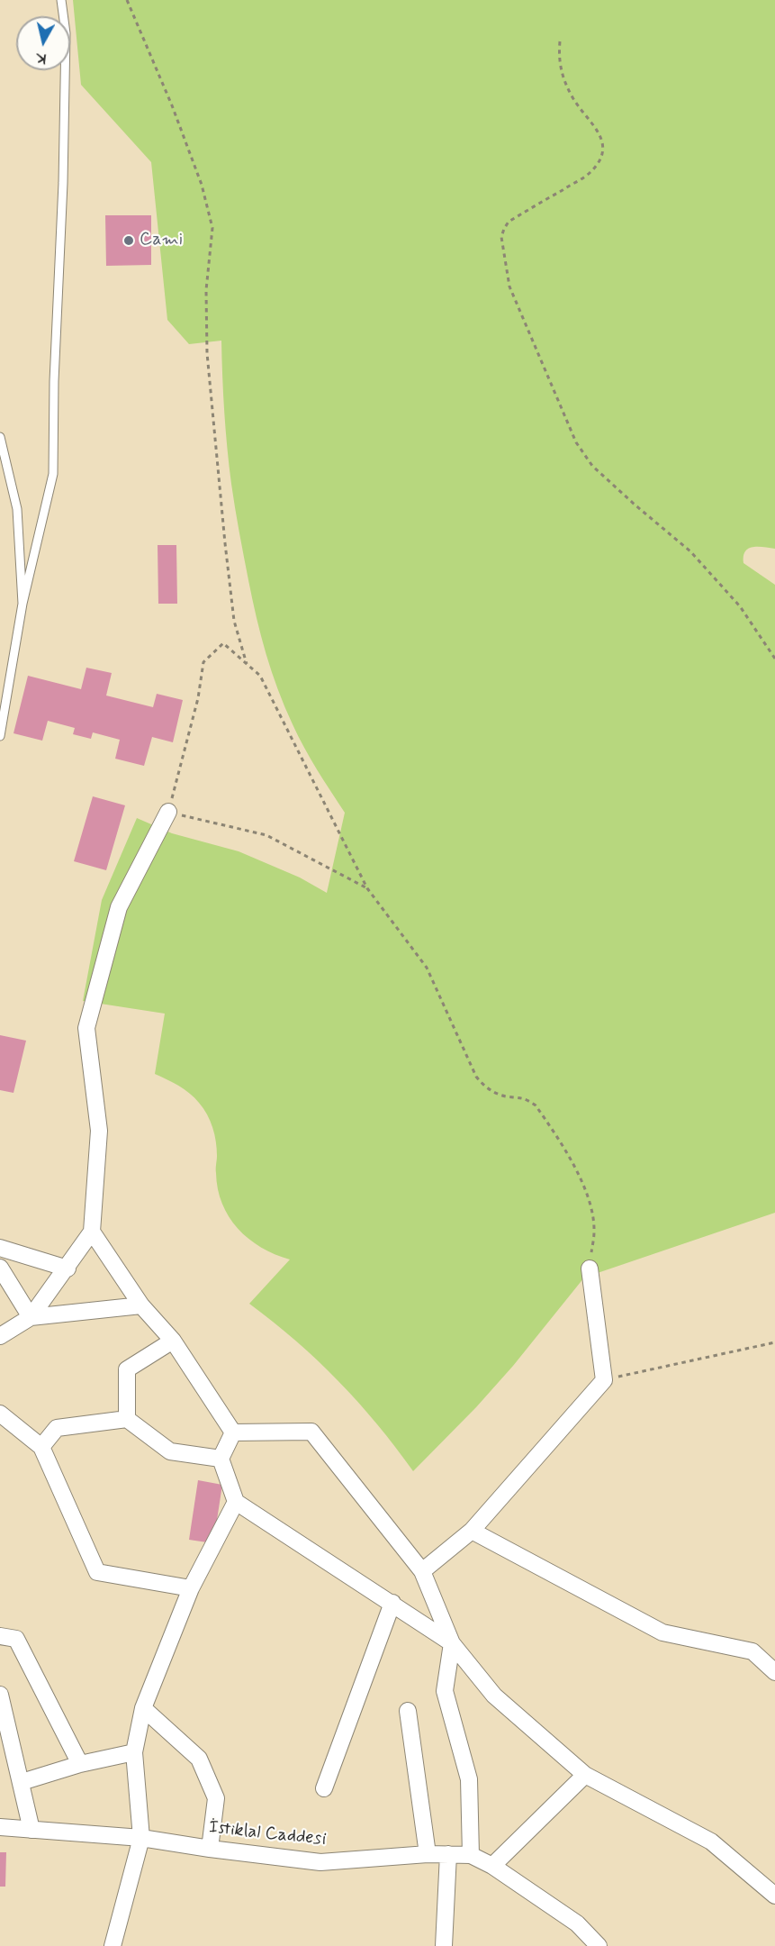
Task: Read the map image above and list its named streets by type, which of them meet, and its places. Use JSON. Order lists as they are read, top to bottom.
{
  "streets": {
    "street": ["İstiklal Caddesi"]
  },
  "places": ["Cami"],
  "north": "bottom"
}
